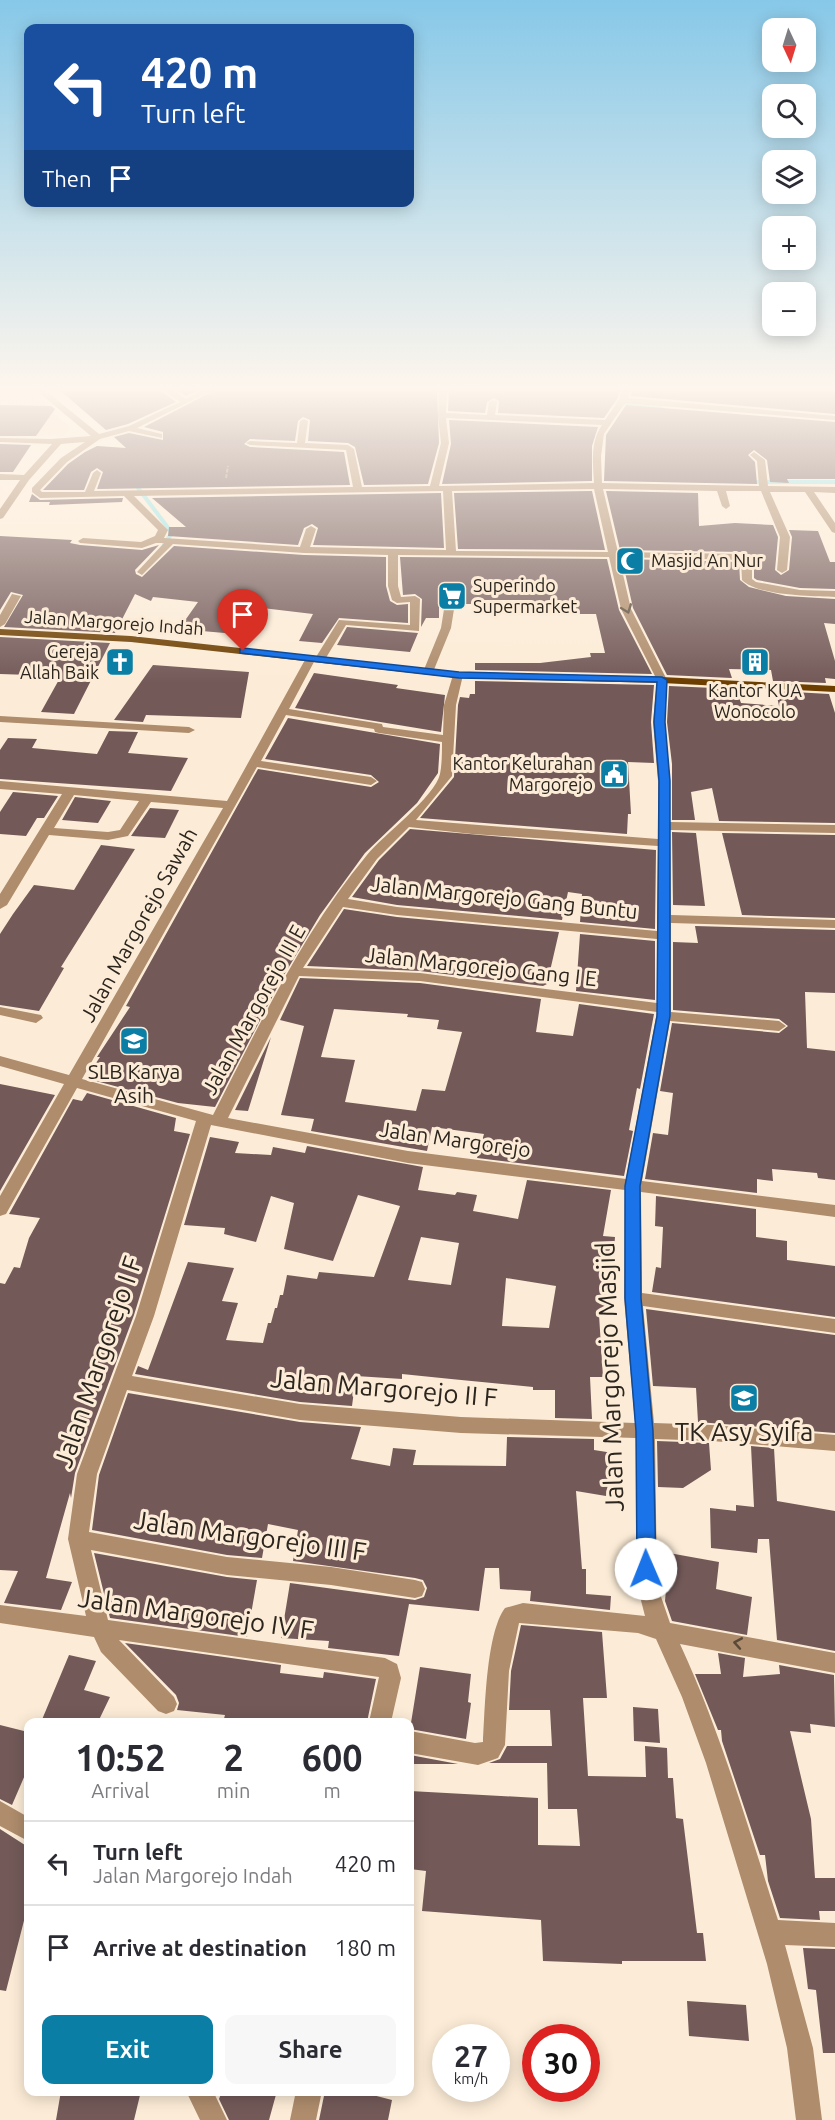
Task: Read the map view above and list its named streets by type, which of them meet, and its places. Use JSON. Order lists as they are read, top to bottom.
{
  "streets": {
    "main road": ["Jalan Margorejo Indah"],
    "street": [
      "Jalan Margorejo Gang Buntu",
      "Jalan Margorejo Sawah",
      "Jalan Margorejo Gang I E",
      "Jalan Margorejo III E",
      "Jalan Margorejo",
      "Jalan Margorejo I F",
      "Jalan Margorejo Masjid",
      "Jalan Margorejo II F",
      "Jalan Margorejo III F",
      "Jalan Margorejo IV F"
    ]
  },
  "crossings": [
    ["Jalan Margorejo Indah", "Jalan Margorejo Sawah"],
    ["Jalan Margorejo Indah", "Jalan Margorejo III E"],
    ["Jalan Margorejo Indah", "Jalan Margorejo Masjid"],
    ["Jalan Margorejo Gang Buntu", "Jalan Margorejo III E"],
    ["Jalan Margorejo Gang Buntu", "Jalan Margorejo Masjid"],
    ["Jalan Margorejo Sawah", "Jalan Margorejo"],
    ["Jalan Margorejo Gang I E", "Jalan Margorejo III E"],
    ["Jalan Margorejo Gang I E", "Jalan Margorejo Masjid"],
    ["Jalan Margorejo III E", "Jalan Margorejo"],
    ["Jalan Margorejo III E", "Jalan Margorejo I F"],
    ["Jalan Margorejo", "Jalan Margorejo I F"],
    ["Jalan Margorejo", "Jalan Margorejo Masjid"],
    ["Jalan Margorejo I F", "Jalan Margorejo II F"],
    ["Jalan Margorejo I F", "Jalan Margorejo III F"],
    ["Jalan Margorejo I F", "Jalan Margorejo IV F"],
    ["Jalan Margorejo Masjid", "Jalan Margorejo II F"]
  ],
  "places": {
    "mosque": ["Masjid An Nur"],
    "supermarket": ["Superindo Supermarket"],
    "church": ["Gereja Allah Baik"],
    "building": ["Kantor KUA Wonocolo"],
    "public building": ["Kantor Kelurahan Margorejo"],
    "school or university": ["SLB Karya Asih", "TK Asy Syifa"]
  },
  "north": "bottom",
  "page": {
    "map_buttons": ["+", "−"],
    "turn": ["420 m", "Turn left"],
    "then": "Then",
    "eta": [
      "10:52",
      "Arrival",
      "2",
      "min",
      "600",
      "m"
    ],
    "list": [
      {
        "name": "Turn left",
        "note": "Jalan Margorejo Indah",
        "value": "420 m"
      },
      {
        "name": "Arrive at destination",
        "value": "180 m"
      }
    ],
    "buttons": ["Exit", "Share"],
    "speed": "27 km/h",
    "limit": "30"
  }
}
